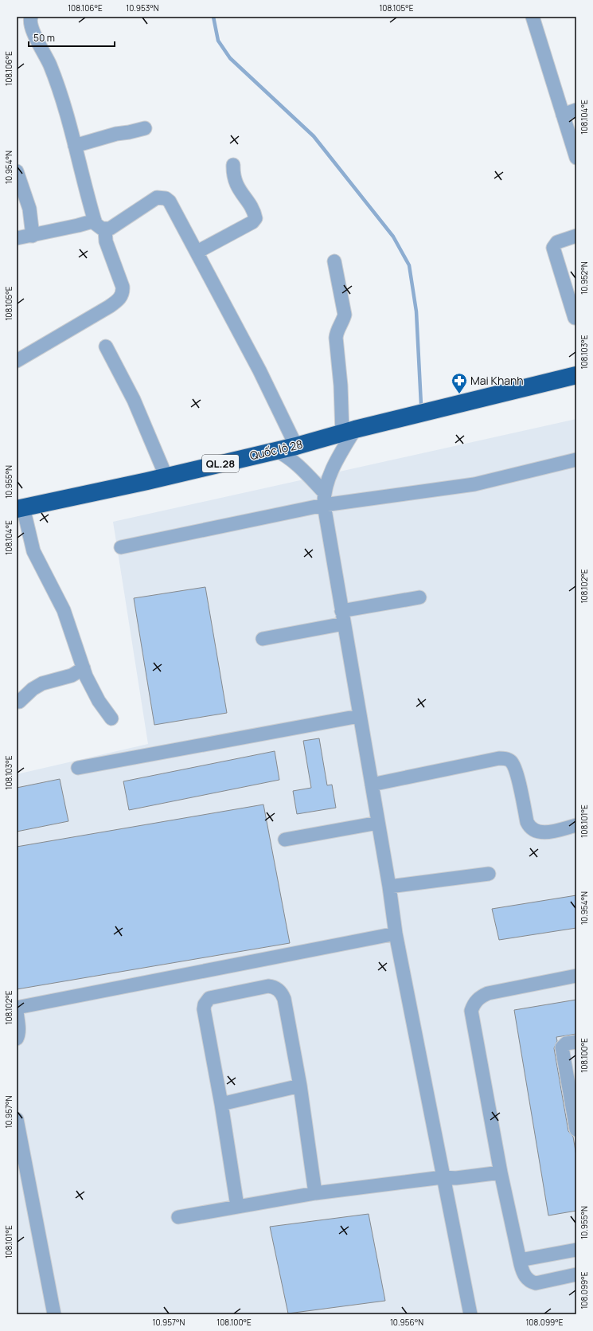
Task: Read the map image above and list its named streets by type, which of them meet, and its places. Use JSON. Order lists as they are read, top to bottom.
{
  "streets": {
    "highway": ["Quốc lộ 28", "QL.28"]
  },
  "places": {
    "pharmacy": ["Mai Khanh"]
  },
  "scale_bar": "50 m",
  "coordinates": [
    "108.106°E",
    "10.953°N",
    "108.105°E",
    "108.104°E",
    "10.954°N",
    "10.952°N",
    "108.103°E",
    "10.955°N",
    "108.102°E",
    "108.101°E",
    "108.100°E",
    "10.957°N",
    "108.099°E",
    "10.956°N"
  ]
}
